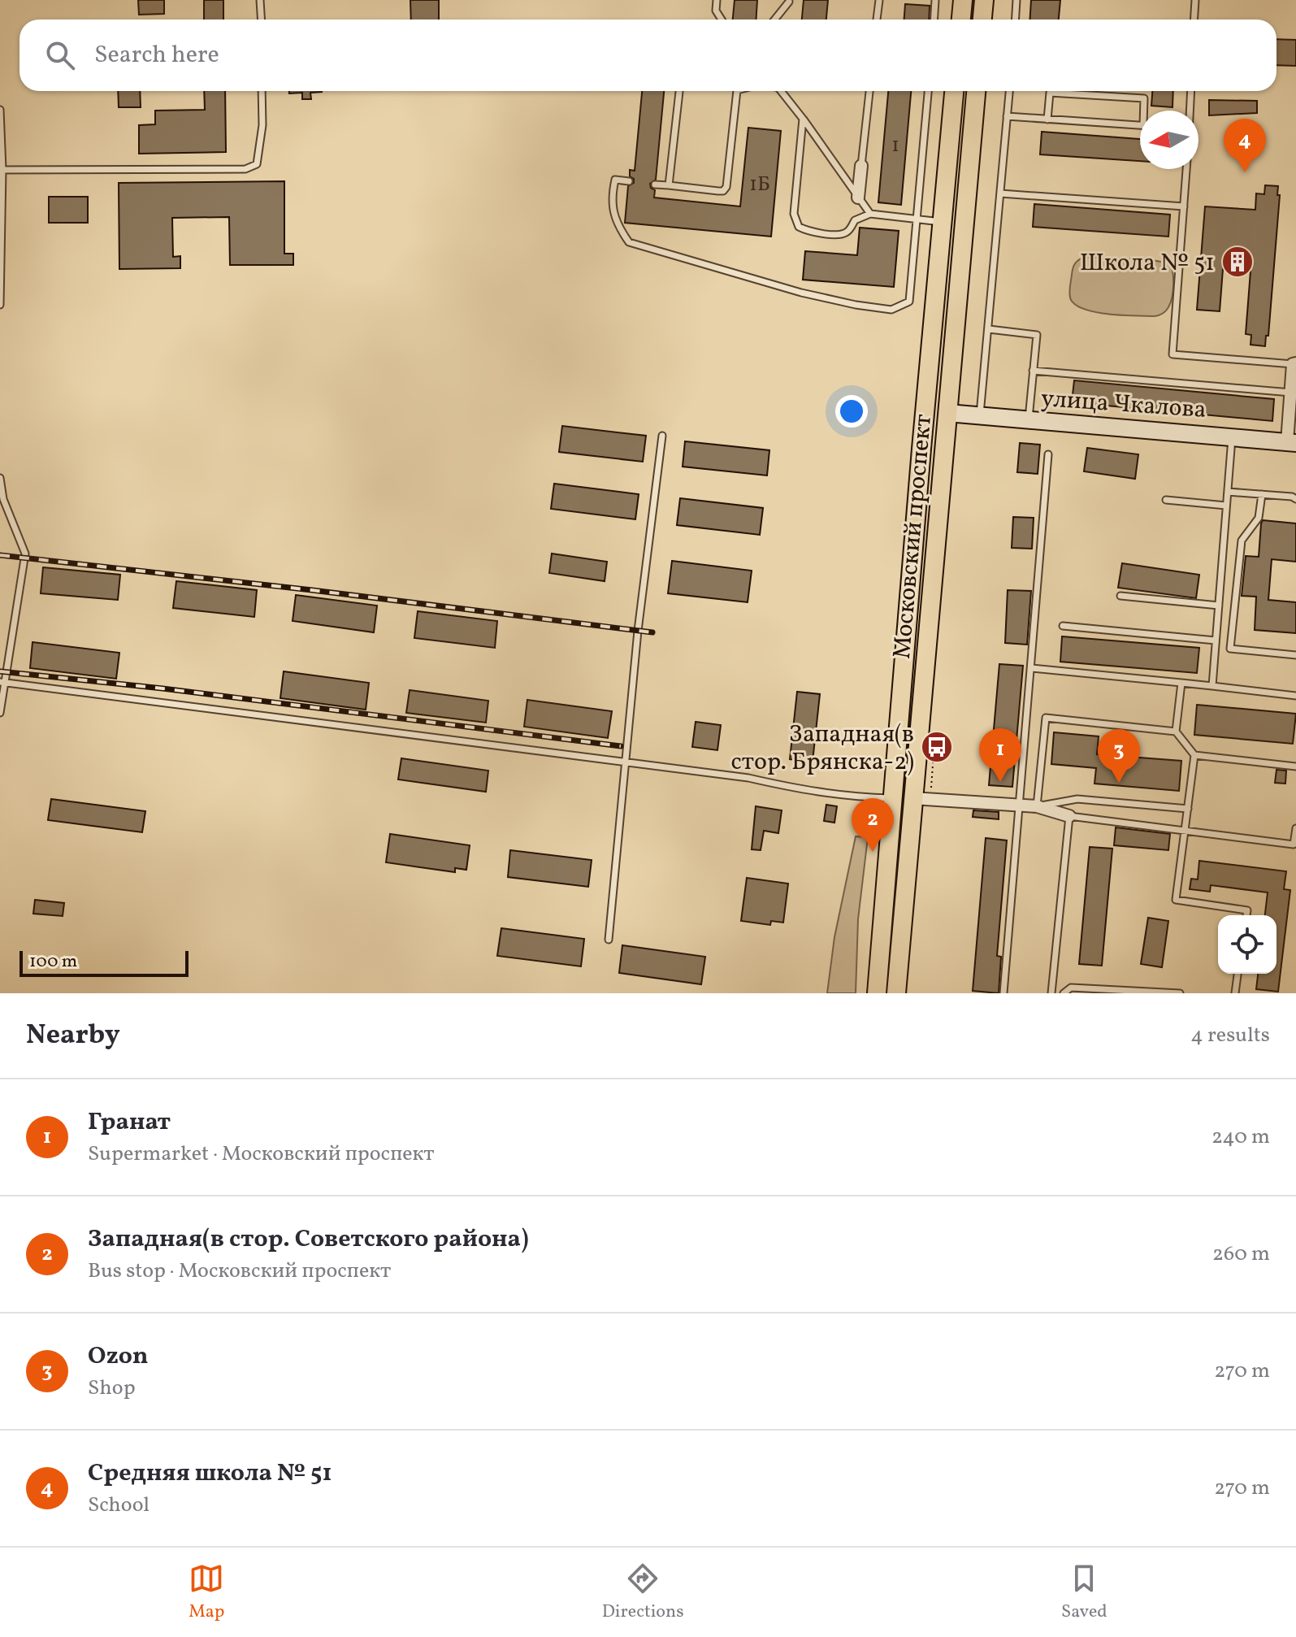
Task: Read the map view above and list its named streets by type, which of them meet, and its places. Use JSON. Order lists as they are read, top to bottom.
{
  "streets": {
    "main road": ["Московский проспект"],
    "street": ["улица Чкалова"]
  },
  "crossings": [
    ["улица Чкалова", "Московский проспект"]
  ],
  "places": {
    "building": ["Школа № 51"],
    "bus stop": ["Западная(в стор. Брянска-2)"]
  },
  "house_numbers": ["1", "1Б"],
  "scale_bar": "100 m",
  "north": "left",
  "page": {
    "search": "Search here",
    "pins": [
      "4",
      "1",
      "3",
      "2"
    ],
    "scale": "100 m",
    "heading": ["Nearby", "4 results"],
    "list": [
      {
        "mark": "1",
        "name": "Гранат",
        "note": "Supermarket · Московский проспект",
        "value": "240 m"
      },
      {
        "mark": "2",
        "name": "Западная(в стор. Советского района)",
        "note": "Bus stop · Московский проспект",
        "value": "260 m"
      },
      {
        "mark": "3",
        "name": "Ozon",
        "note": "Shop",
        "value": "270 m"
      },
      {
        "mark": "4",
        "name": "Средняя школа № 51",
        "note": "School",
        "value": "270 m"
      }
    ],
    "nav": ["Map", "Directions", "Saved"]
  }
}
